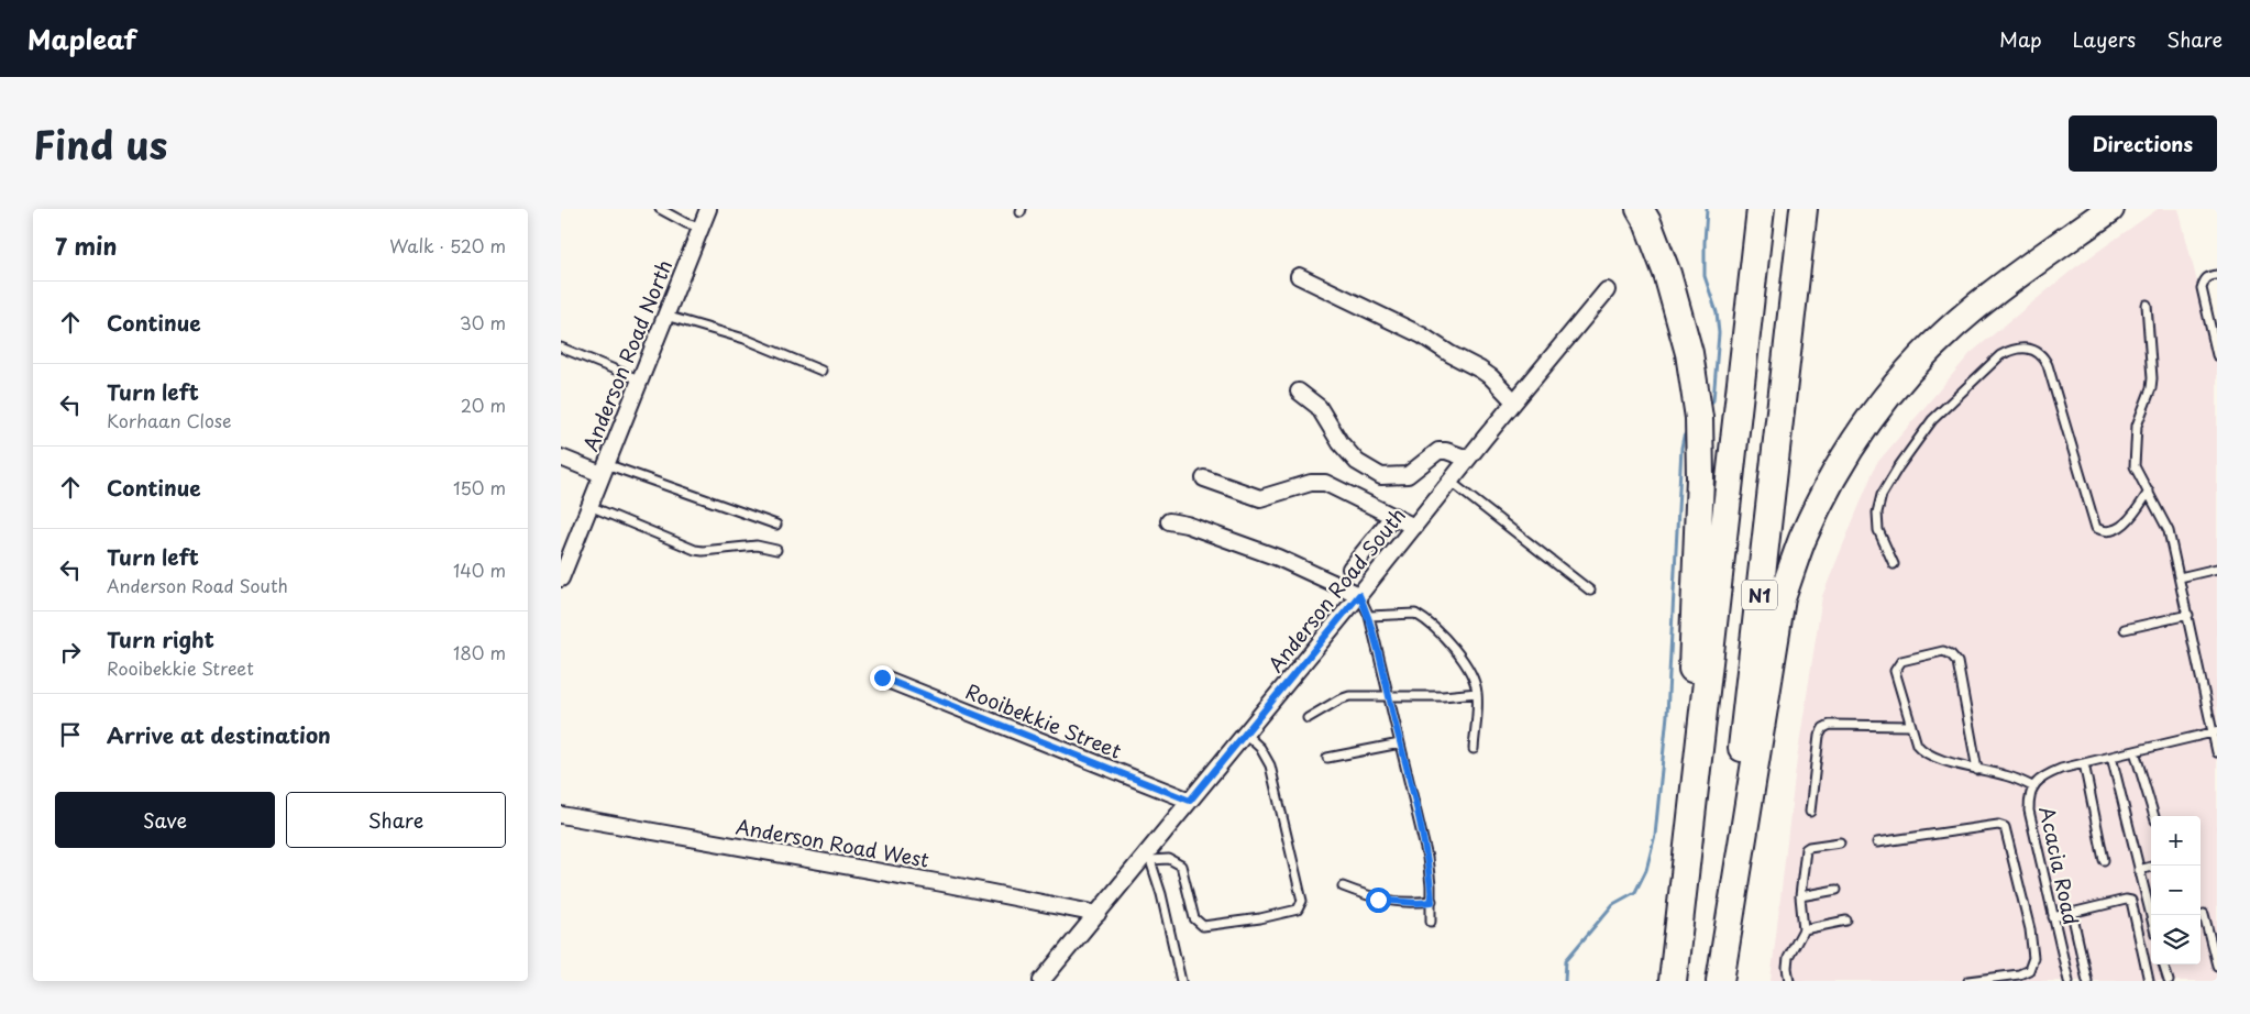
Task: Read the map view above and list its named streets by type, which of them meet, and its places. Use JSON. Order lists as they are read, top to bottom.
{
  "streets": {
    "highway": ["N1"],
    "street": [
      "Anderson Road North",
      "Anderson Road South",
      "Rooibekkie Street",
      "Anderson Road West"
    ],
    "lane": ["Acacia Road"]
  },
  "crossings": [
    ["Anderson Road South", "Rooibekkie Street"],
    ["Anderson Road South", "Anderson Road West"]
  ],
  "page": {
    "header": "Mapleaf",
    "nav": ["Map", "Layers", "Share"],
    "title": "Find us",
    "buttons": [
      "Directions",
      ["Save", "Share"]
    ],
    "heading": ["7 min", "Walk · 520 m"],
    "list": [
      ["Continue", "30 m"],
      ["Turn left", "Korhaan Close", "20 m"],
      ["Continue", "150 m"],
      ["Turn left", "Anderson Road South", "140 m"],
      ["Turn right", "Rooibekkie Street", "180 m"],
      "Arrive at destination"
    ],
    "map_buttons": ["+", "−"]
  }
}
